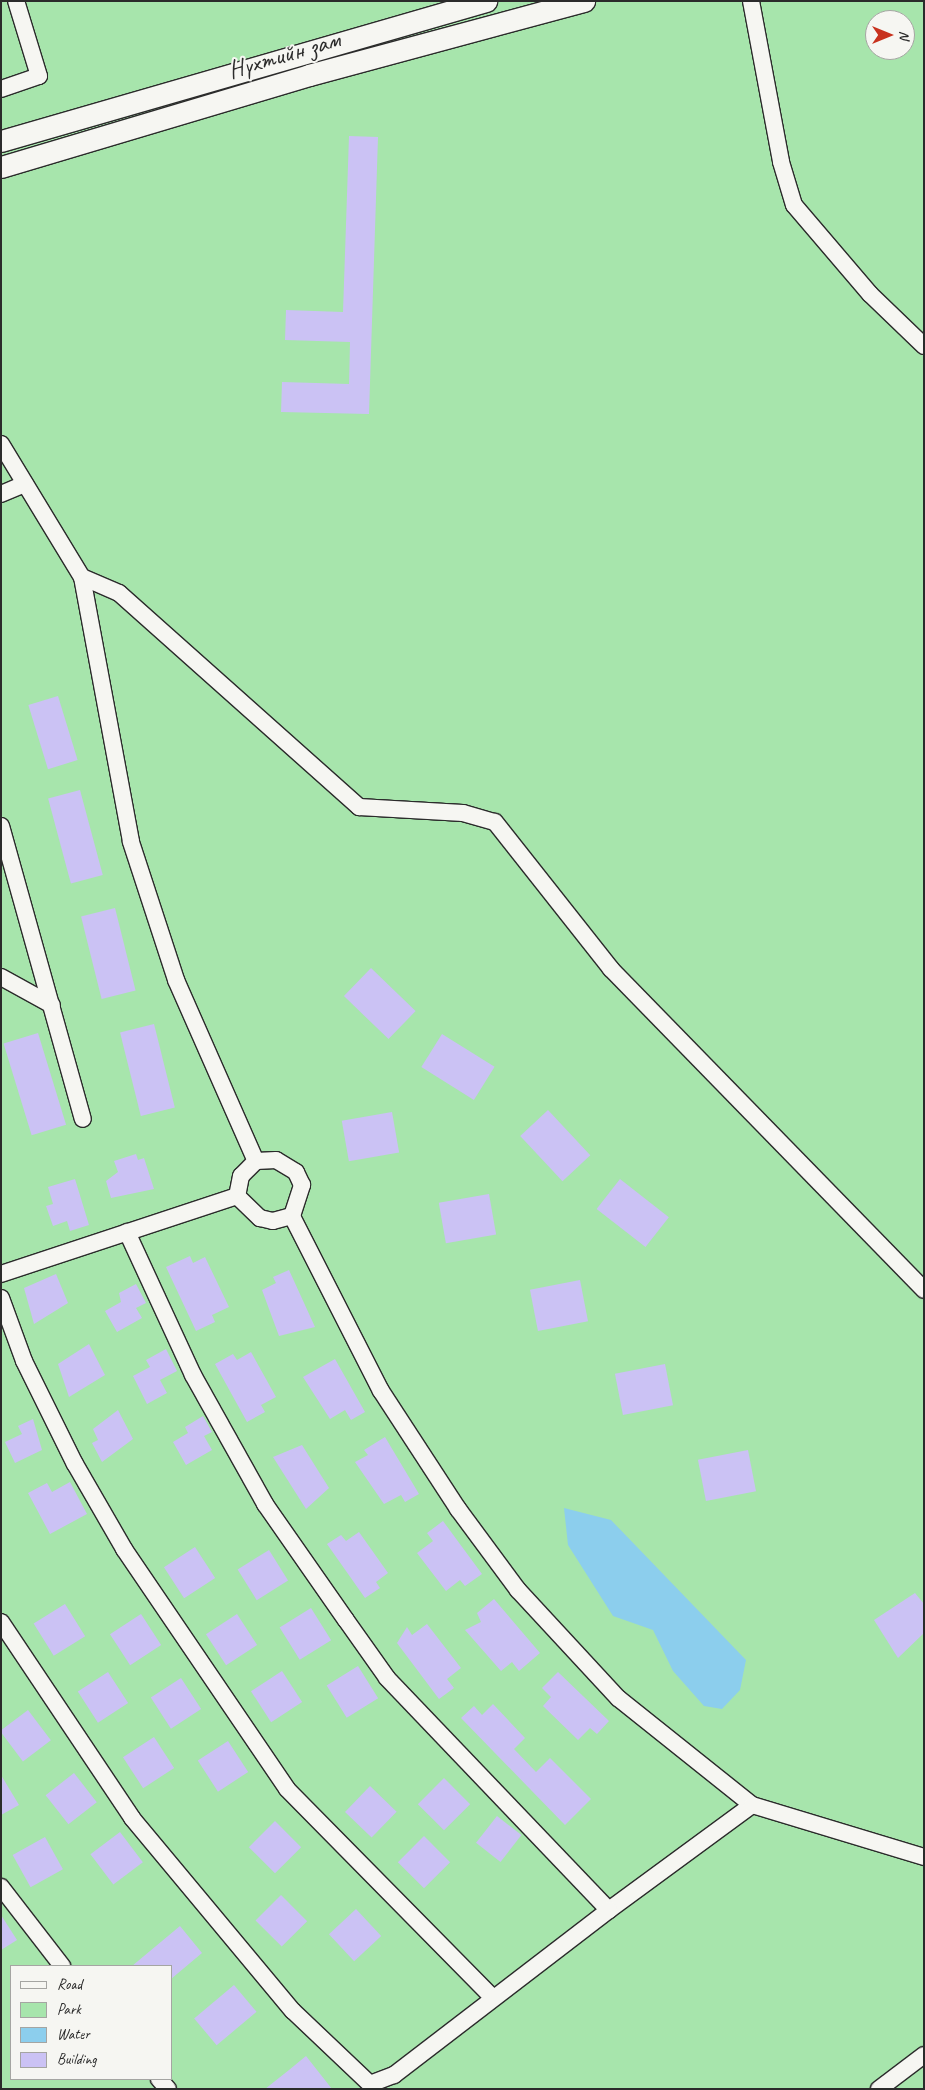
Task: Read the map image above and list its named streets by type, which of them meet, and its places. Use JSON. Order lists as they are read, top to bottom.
{
  "streets": {
    "main road": ["Нүхтийн зам"]
  },
  "legend": [
    "Road",
    "Park",
    "Water",
    "Building"
  ],
  "north": "right"
}
